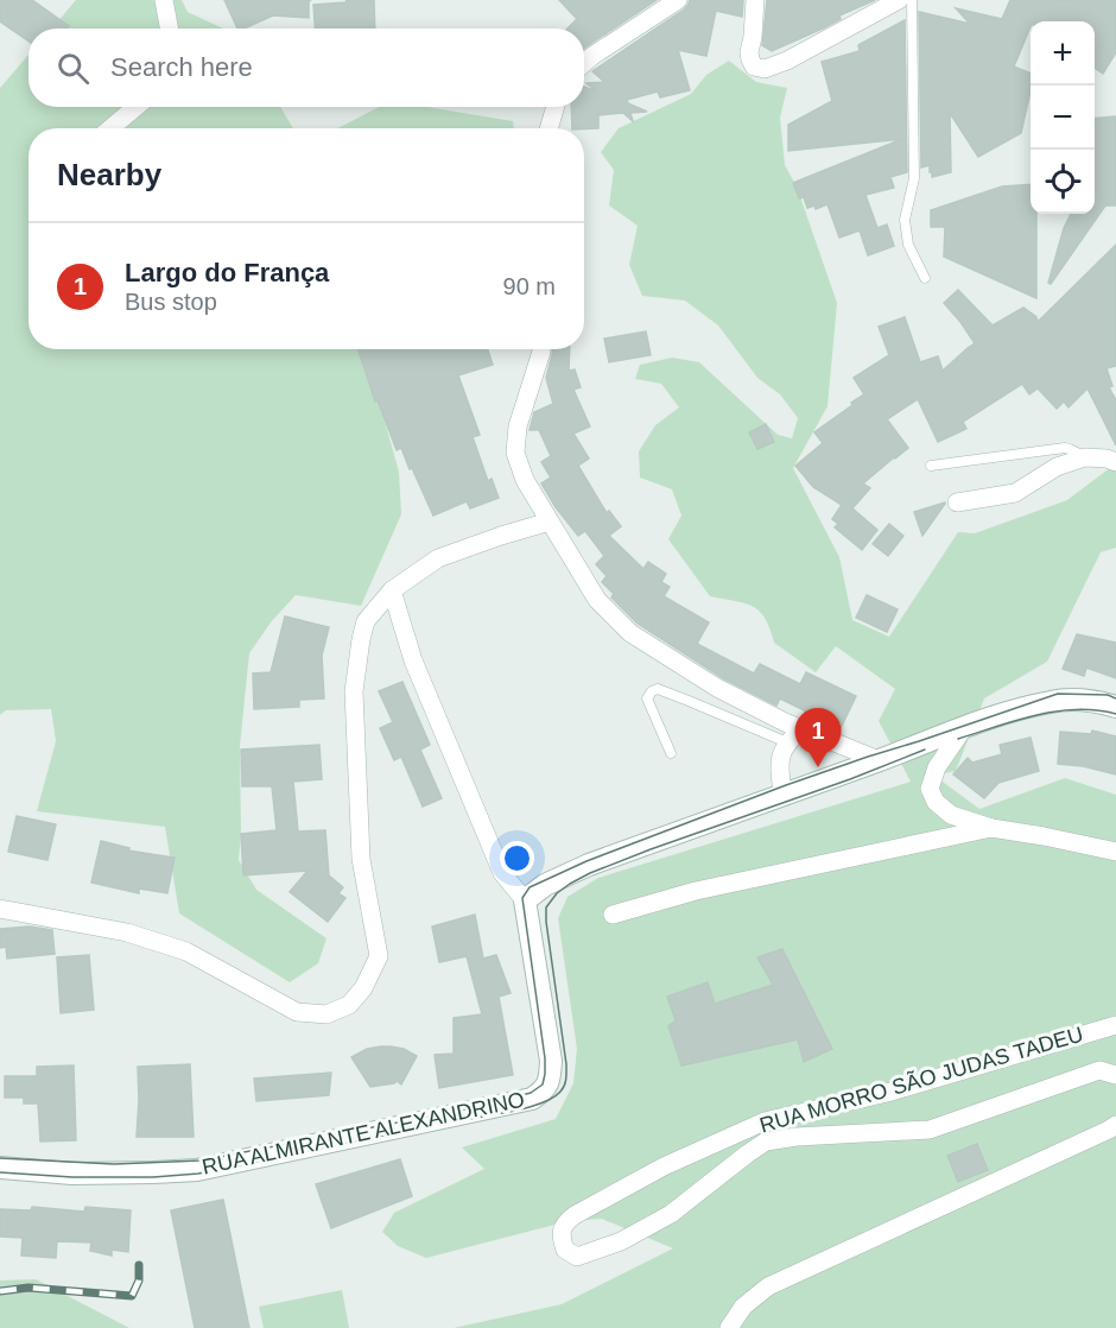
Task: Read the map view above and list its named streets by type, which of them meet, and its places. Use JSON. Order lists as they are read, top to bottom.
{
  "streets": {
    "street": ["RUA MORRO SÃO JUDAS TADEU", "RUA ALMIRANTE ALEXANDRINO"]
  },
  "page": {
    "map_buttons": ["+", "−"],
    "search": "Search here",
    "heading": "Nearby",
    "list": [
      {
        "mark": "1",
        "name": "Largo do França",
        "note": "Bus stop",
        "value": "90 m"
      }
    ],
    "pins": "1"
  }
}
